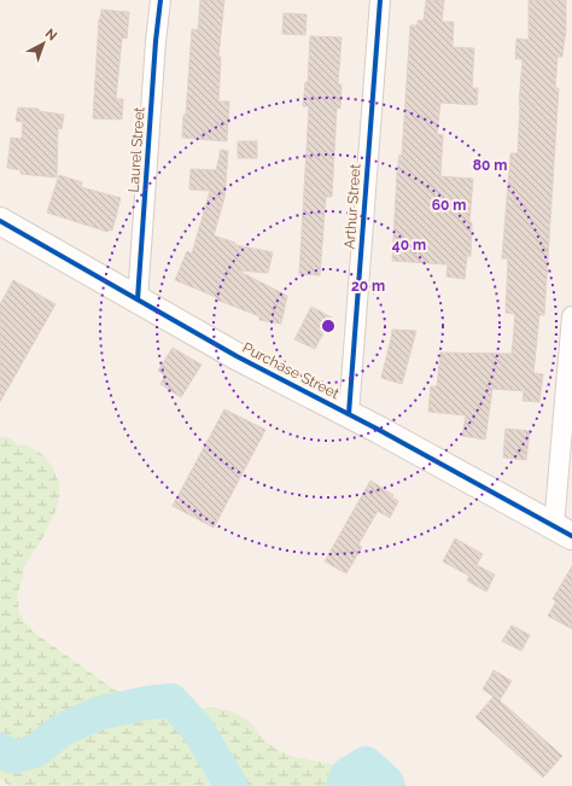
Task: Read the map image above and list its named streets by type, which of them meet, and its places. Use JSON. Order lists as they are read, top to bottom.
{
  "streets": {
    "street": ["Laurel Street", "Arthur Street", "Purchase Street"]
  },
  "crossings": [
    ["Laurel Street", "Purchase Street"],
    ["Arthur Street", "Purchase Street"]
  ],
  "north": "top right",
  "rings": [
    "80 m",
    "60 m",
    "40 m",
    "20 m"
  ]
}
